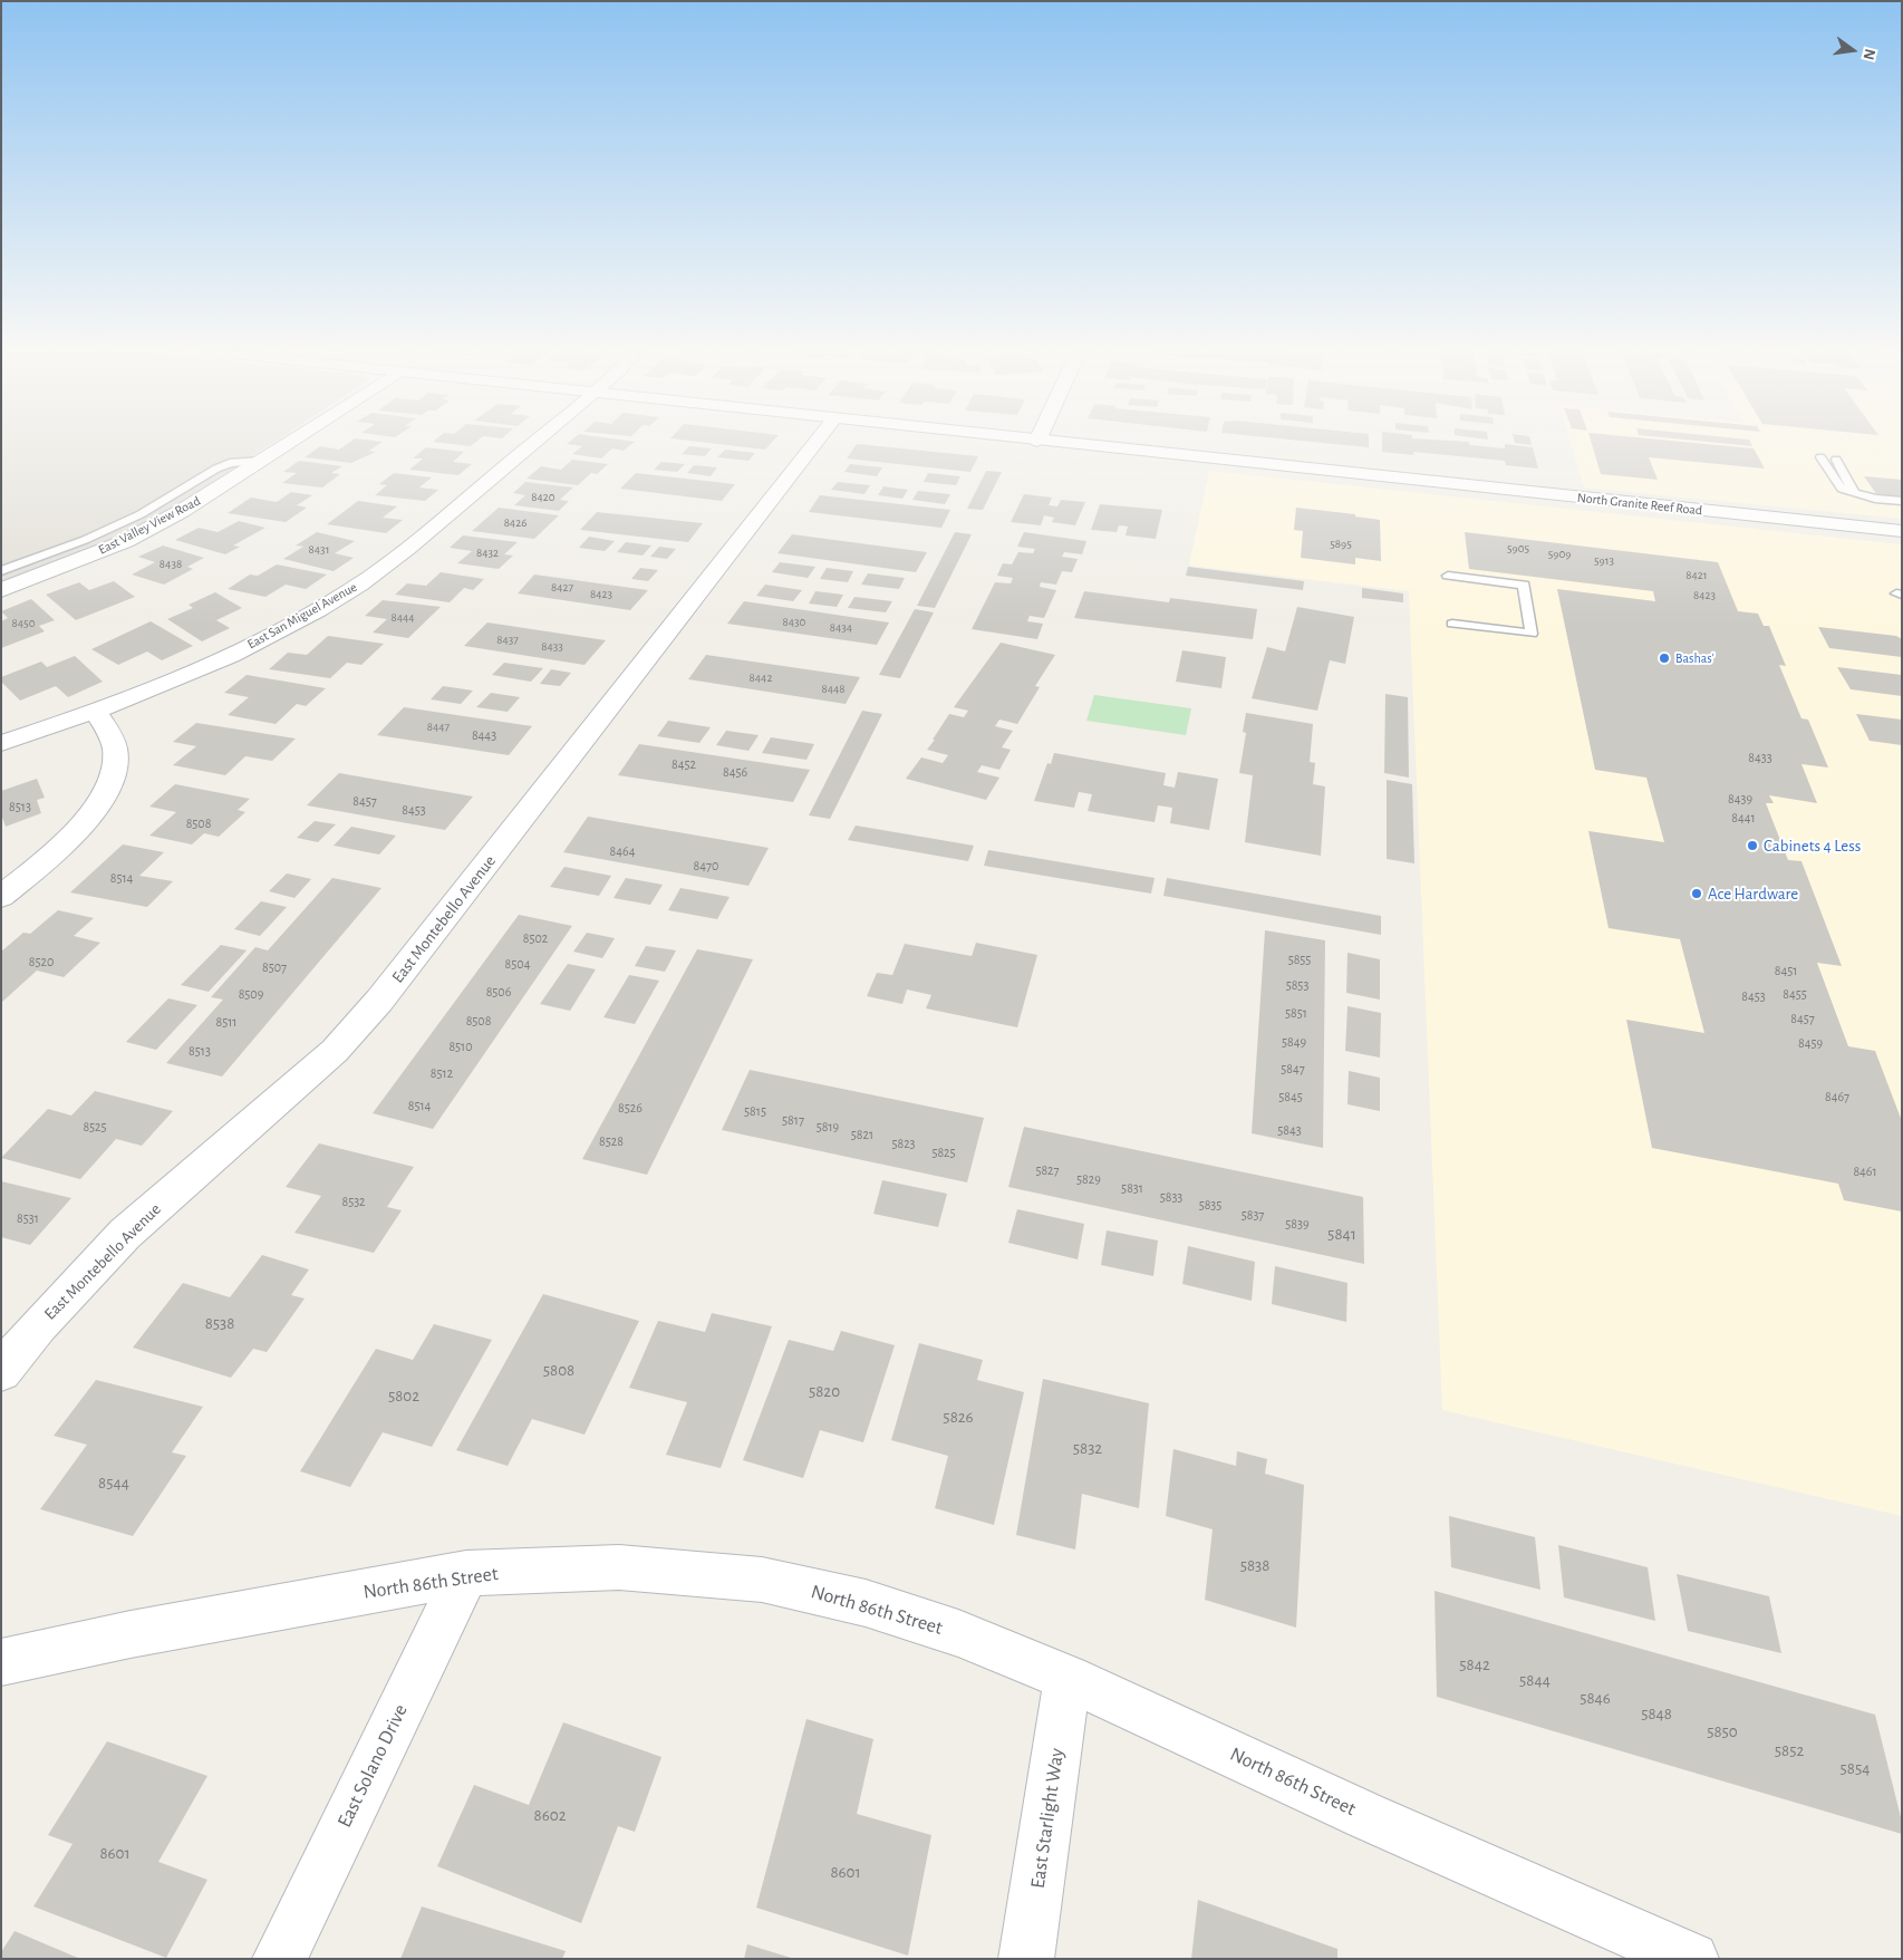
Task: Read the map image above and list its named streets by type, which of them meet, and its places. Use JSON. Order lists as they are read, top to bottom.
{
  "streets": {
    "street": [
      "North Granite Reef Road",
      "East Valley View Road",
      "East San Miguel Avenue",
      "East Montebello Avenue",
      "North 86th Street",
      "East Solano Drive",
      "East Starlight Way"
    ]
  },
  "crossings": [
    ["North 86th Street", "East Solano Drive"],
    ["North 86th Street", "East Starlight Way"]
  ],
  "places": ["Bashas'", "Cabinets 4 Less", "Ace Hardware"],
  "house_numbers": [
    "8420",
    "8426",
    "5895",
    "5905",
    "8431",
    "8432",
    "5909",
    "5913",
    "8438",
    "8421",
    "8427",
    "8423",
    "8423",
    "8444",
    "8430",
    "8450",
    "8434",
    "8437",
    "8433",
    "8442",
    "8448",
    "8447",
    "8443",
    "8433",
    "8452",
    "8456",
    "8439",
    "8457",
    "8513",
    "8453",
    "8441",
    "8508",
    "8464",
    "8470",
    "8514",
    "8502",
    "5855",
    "8520",
    "8504",
    "8507",
    "8451",
    "5853",
    "8506",
    "8509",
    "8455",
    "8453",
    "5851",
    "8457",
    "8508",
    "8511",
    "5849",
    "8459",
    "8510",
    "8513",
    "5847",
    "8512",
    "5845",
    "8467",
    "8514",
    "8526",
    "5815",
    "5817",
    "8525",
    "5819",
    "5843",
    "5821",
    "8528",
    "5823",
    "5825",
    "5827",
    "8461",
    "5829",
    "5831",
    "5833",
    "8532",
    "5835",
    "5837",
    "8531",
    "5839",
    "5841",
    "8538",
    "5808",
    "5820",
    "5802",
    "5826",
    "5832",
    "8544",
    "5838",
    "5842",
    "5844",
    "5846",
    "5848",
    "5850",
    "5852",
    "5854",
    "8602",
    "8601",
    "8601"
  ],
  "north": "right"
}
